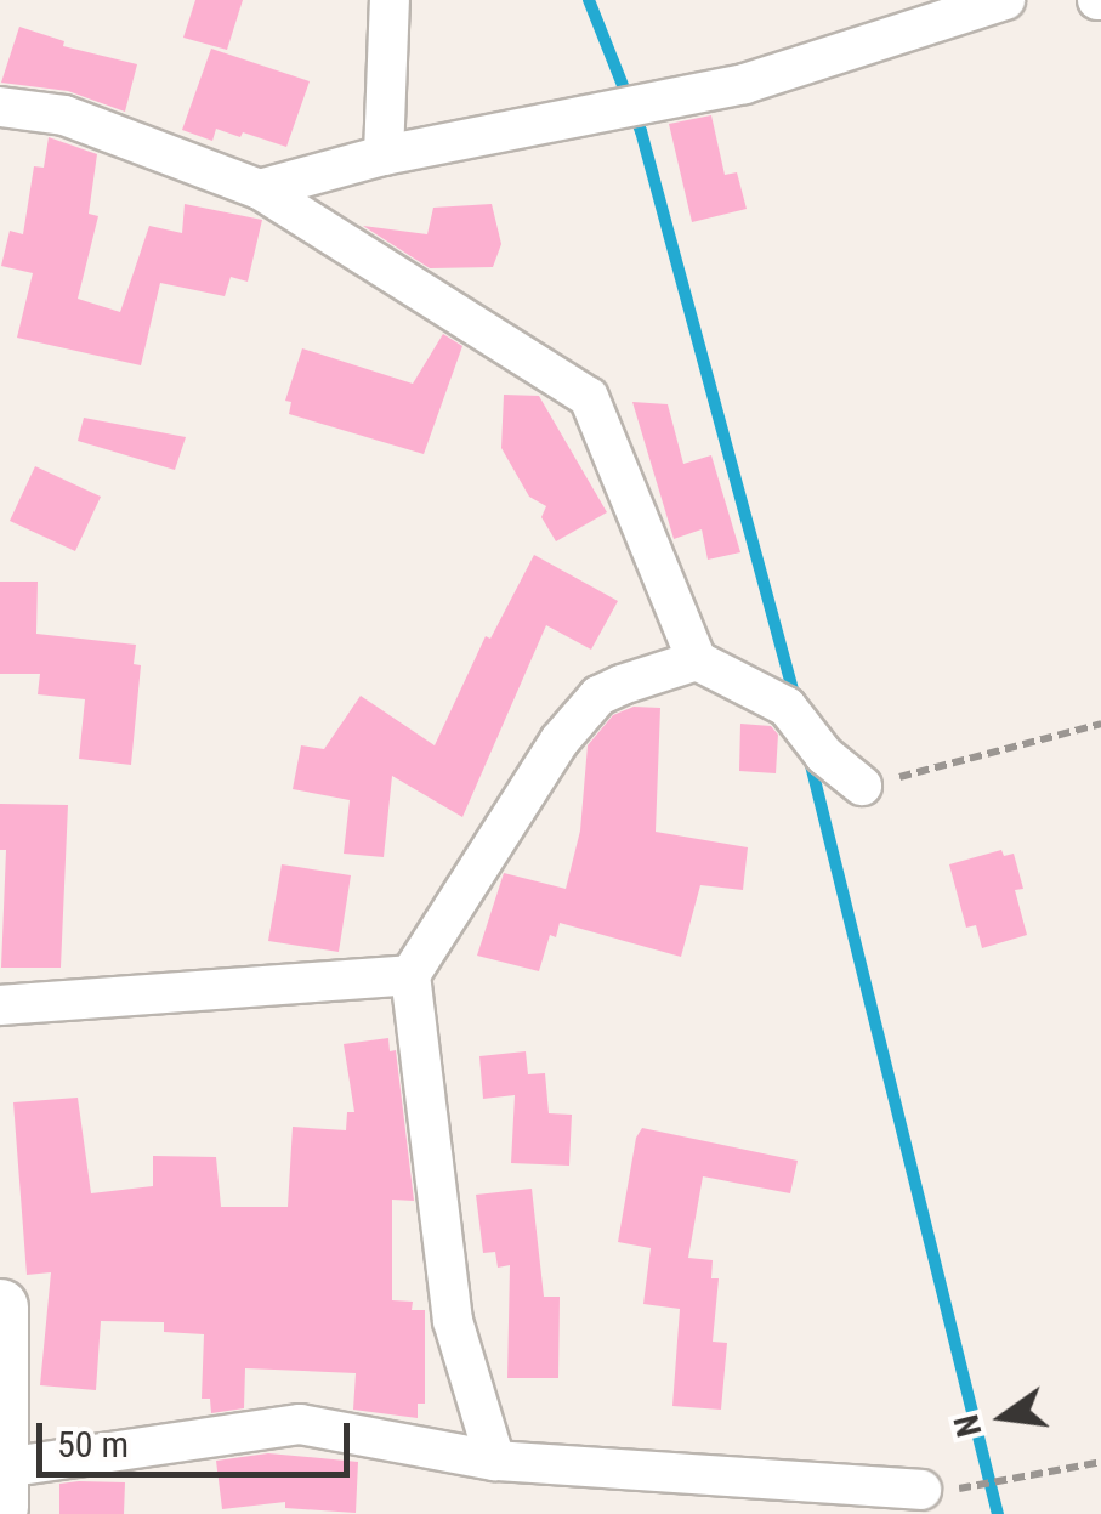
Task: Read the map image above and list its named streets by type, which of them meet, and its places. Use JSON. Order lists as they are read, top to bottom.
{
  "scale_bar": "50 m",
  "north": "left"
}
